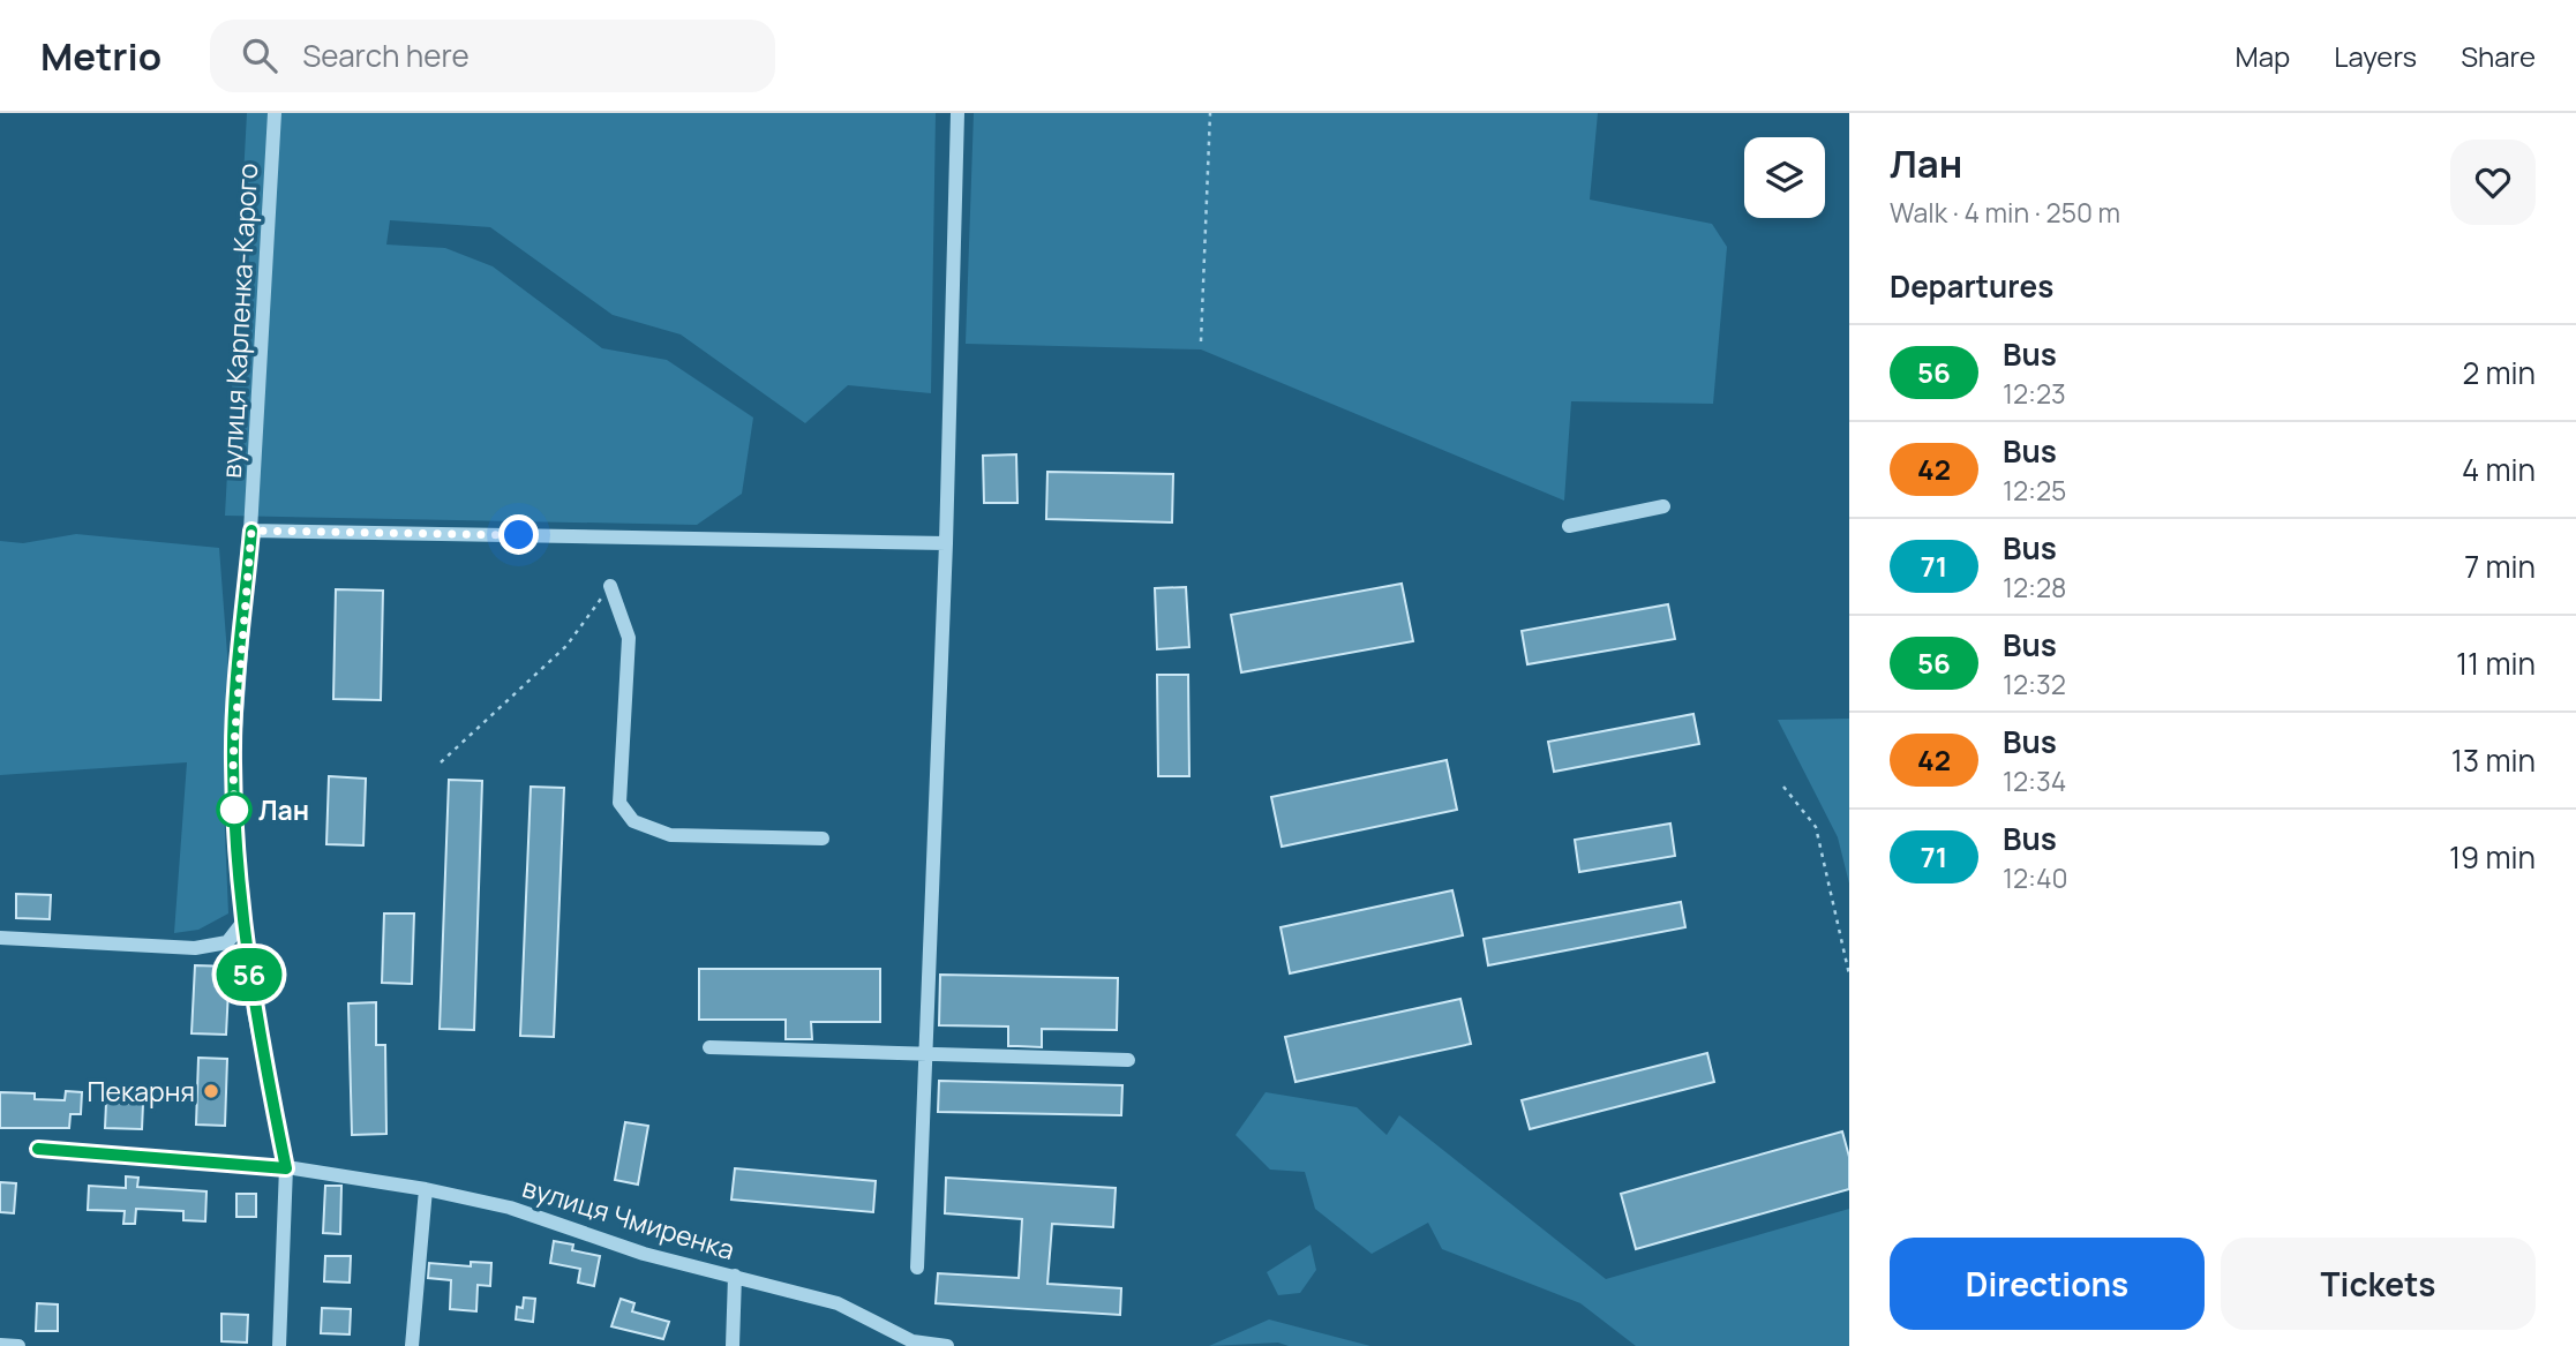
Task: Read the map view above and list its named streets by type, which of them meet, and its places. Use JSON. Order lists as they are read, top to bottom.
{
  "streets": {
    "street": ["вулиця Карпенка-Карого", "вулиця Чмиренка"]
  },
  "crossings": [
    ["вулиця Карпенка-Карого", "вулиця Чмиренка"]
  ],
  "places": ["Лан", "Пекарня"],
  "lines": ["bus line 56"],
  "page": {
    "header": "Metrio",
    "search": "Search here",
    "nav": ["Map", "Layers", "Share"],
    "on_map": "56",
    "heading": [
      ["Лан", "Walk · 4 min · 250 m"],
      "Departures"
    ],
    "list": [
      {
        "mark": "56",
        "name": "Bus",
        "note": "12:23",
        "value": "2 min"
      },
      {
        "mark": "42",
        "name": "Bus",
        "note": "12:25",
        "value": "4 min"
      },
      {
        "mark": "71",
        "name": "Bus",
        "note": "12:28",
        "value": "7 min"
      },
      {
        "mark": "56",
        "name": "Bus",
        "note": "12:32",
        "value": "11 min"
      },
      {
        "mark": "42",
        "name": "Bus",
        "note": "12:34",
        "value": "13 min"
      },
      {
        "mark": "71",
        "name": "Bus",
        "note": "12:40",
        "value": "19 min"
      }
    ],
    "buttons": ["Directions", "Tickets"]
  }
}
